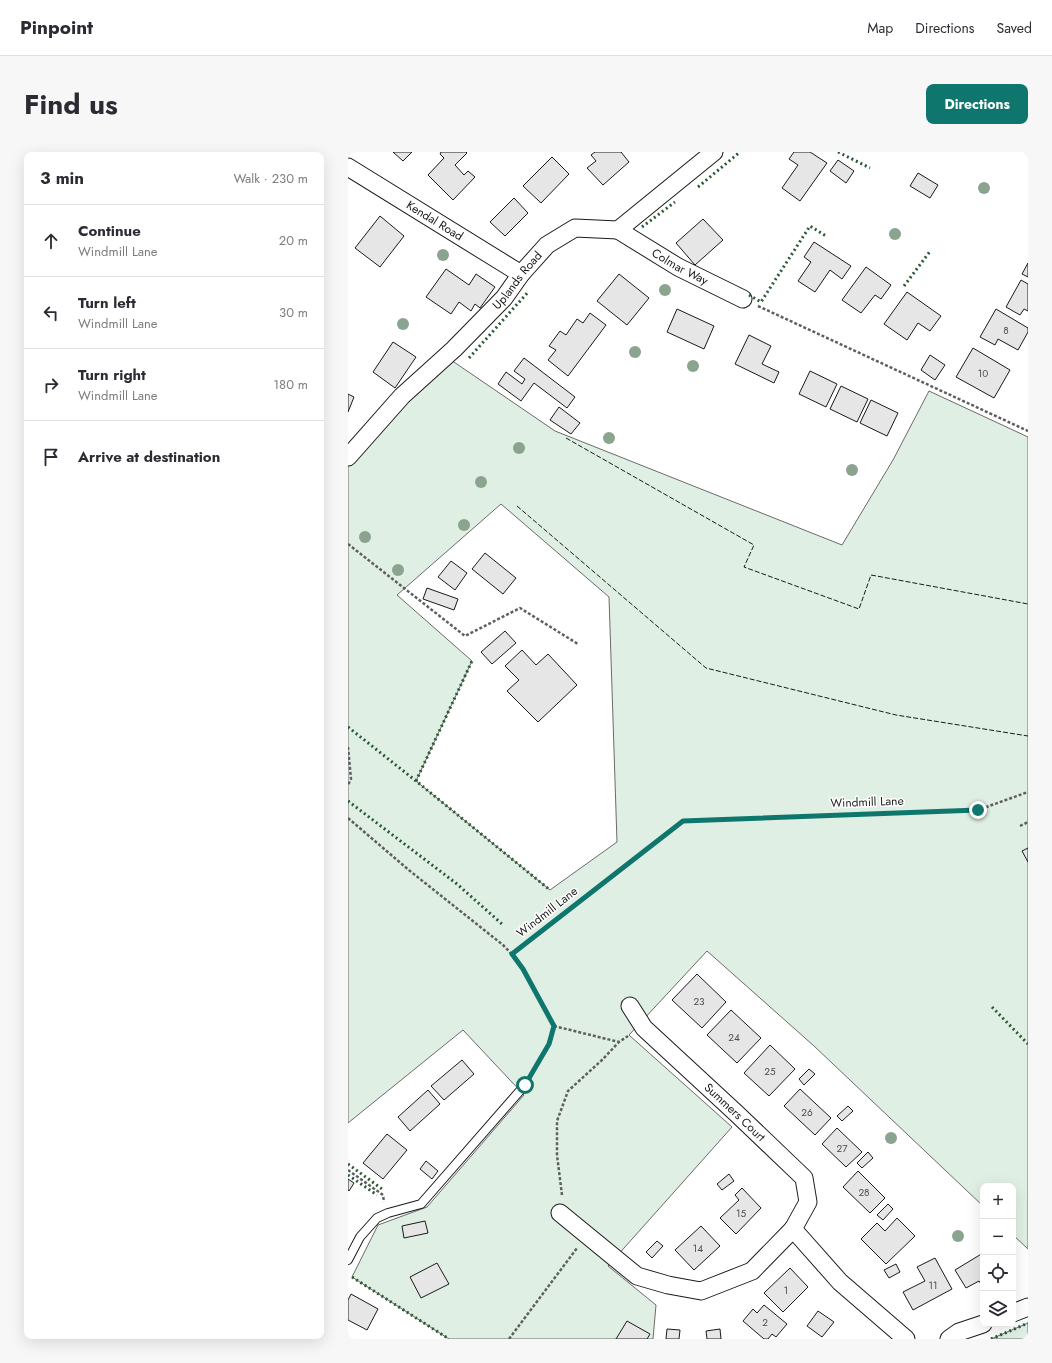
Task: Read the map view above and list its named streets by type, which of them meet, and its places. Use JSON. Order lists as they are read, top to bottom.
{
  "streets": {
    "street": [
      "Kendal Road",
      "Colmar Way",
      "Uplands Road",
      "Summers Court"
    ],
    "path": ["Windmill Lane"]
  },
  "crossings": [
    ["Kendal Road", "Uplands Road"],
    ["Colmar Way", "Uplands Road"]
  ],
  "house_numbers": [
    "8",
    "10",
    "23",
    "24",
    "25",
    "26",
    "27",
    "28",
    "15",
    "14",
    "11",
    "1",
    "2"
  ],
  "page": {
    "header": "Pinpoint",
    "nav": ["Map", "Directions", "Saved"],
    "title": "Find us",
    "buttons": "Directions",
    "heading": ["3 min", "Walk · 230 m"],
    "list": [
      ["Continue", "Windmill Lane", "20 m"],
      ["Turn left", "Windmill Lane", "30 m"],
      ["Turn right", "Windmill Lane", "180 m"],
      "Arrive at destination"
    ],
    "map_buttons": ["+", "−"]
  }
}
